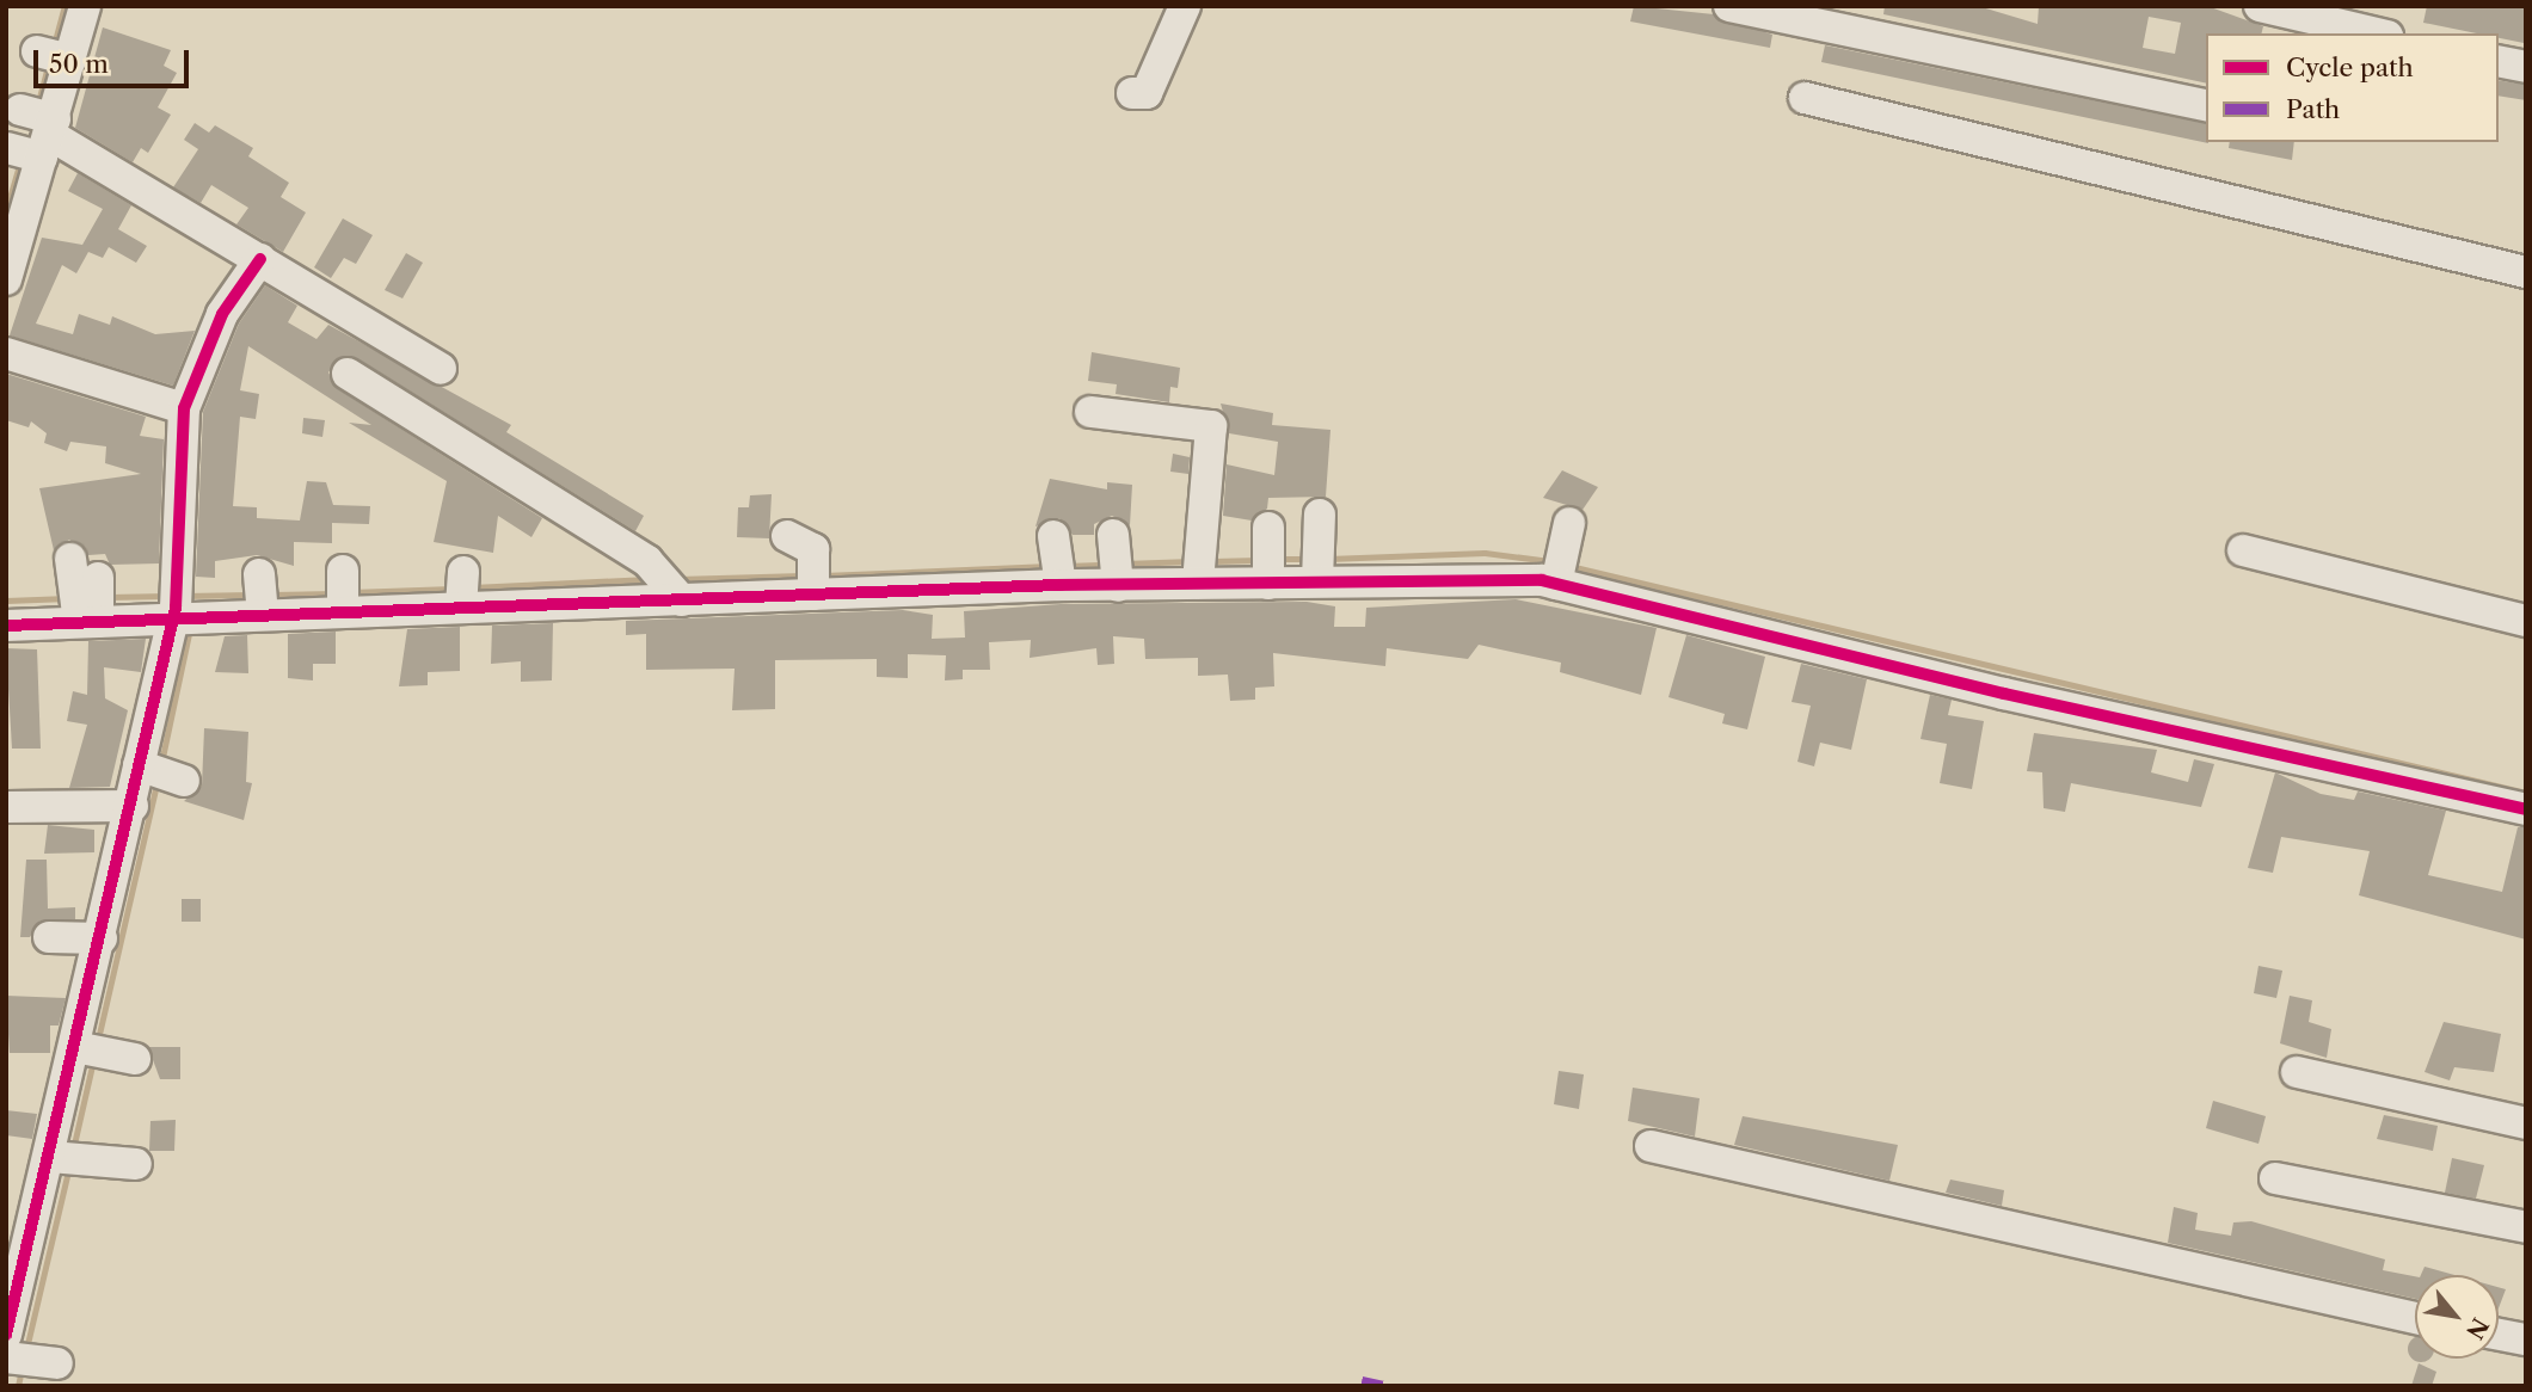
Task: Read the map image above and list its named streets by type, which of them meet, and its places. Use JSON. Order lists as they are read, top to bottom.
{
  "legend": ["Cycle path", "Path"],
  "scale_bar": "50 m",
  "north": "bottom right"
}
